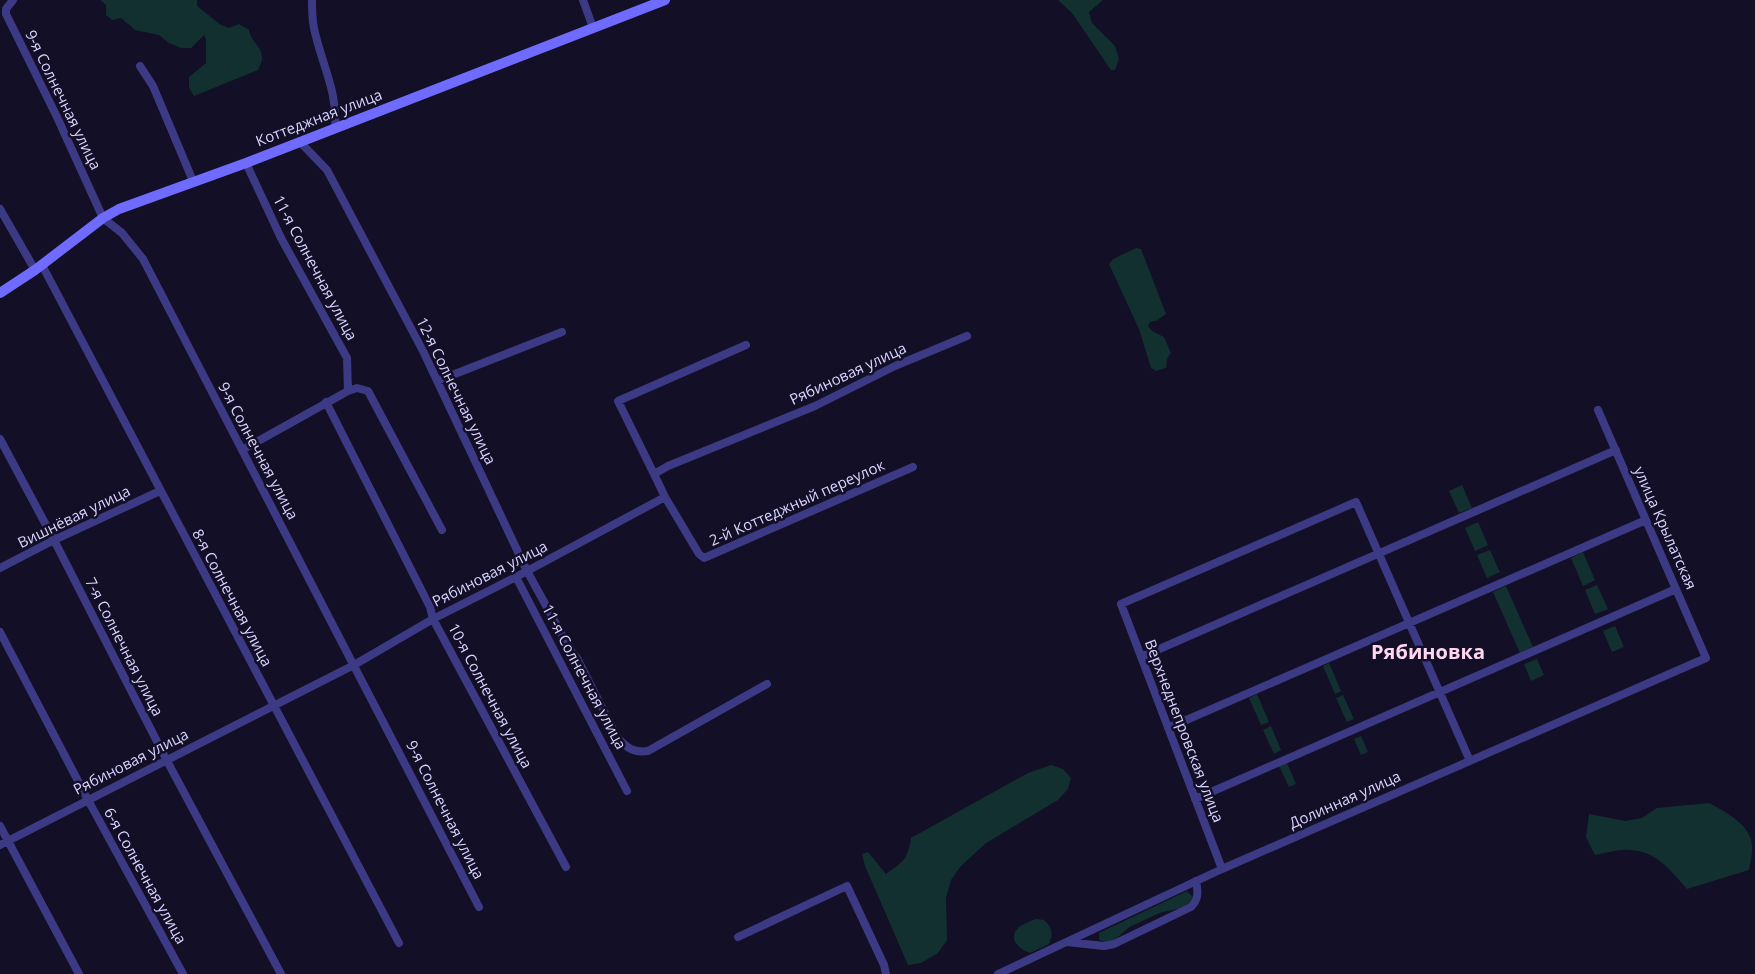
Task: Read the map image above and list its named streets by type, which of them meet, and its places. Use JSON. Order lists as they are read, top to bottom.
{
  "streets": {
    "street": [
      "9-я Солнечная улица",
      "Коттеджная улица",
      "11-я Солнечная улица",
      "Рябиновая улица",
      "12-я Солнечная улица",
      "2-й Коттеджный переулок",
      "Вишнёвая улица",
      "улица Крылатская",
      "8-я Солнечная улица",
      "7-я Солнечная улица",
      "10-я Солнечная улица",
      "Верхнеднепровская улица",
      "Долинная улица",
      "6-я Солнечная улица"
    ]
  },
  "crossings": [
    ["9-я Солнечная улица", "Коттеджная улица"],
    ["9-я Солнечная улица", "Рябиновая улица"],
    ["Коттеджная улица", "11-я Солнечная улица"],
    ["Коттеджная улица", "12-я Солнечная улица"],
    ["Коттеджная улица", "8-я Солнечная улица"],
    ["11-я Солнечная улица", "Рябиновая улица"],
    ["Рябиновая улица", "12-я Солнечная улица"],
    ["Рябиновая улица", "2-й Коттеджный переулок"],
    ["Рябиновая улица", "8-я Солнечная улица"],
    ["Рябиновая улица", "7-я Солнечная улица"],
    ["Рябиновая улица", "10-я Солнечная улица"],
    ["Рябиновая улица", "6-я Солнечная улица"],
    ["Вишнёвая улица", "8-я Солнечная улица"],
    ["Вишнёвая улица", "7-я Солнечная улица"],
    ["улица Крылатская", "Долинная улица"],
    ["Верхнеднепровская улица", "Долинная улица"]
  ],
  "districts": ["Рябиновка"]
}
